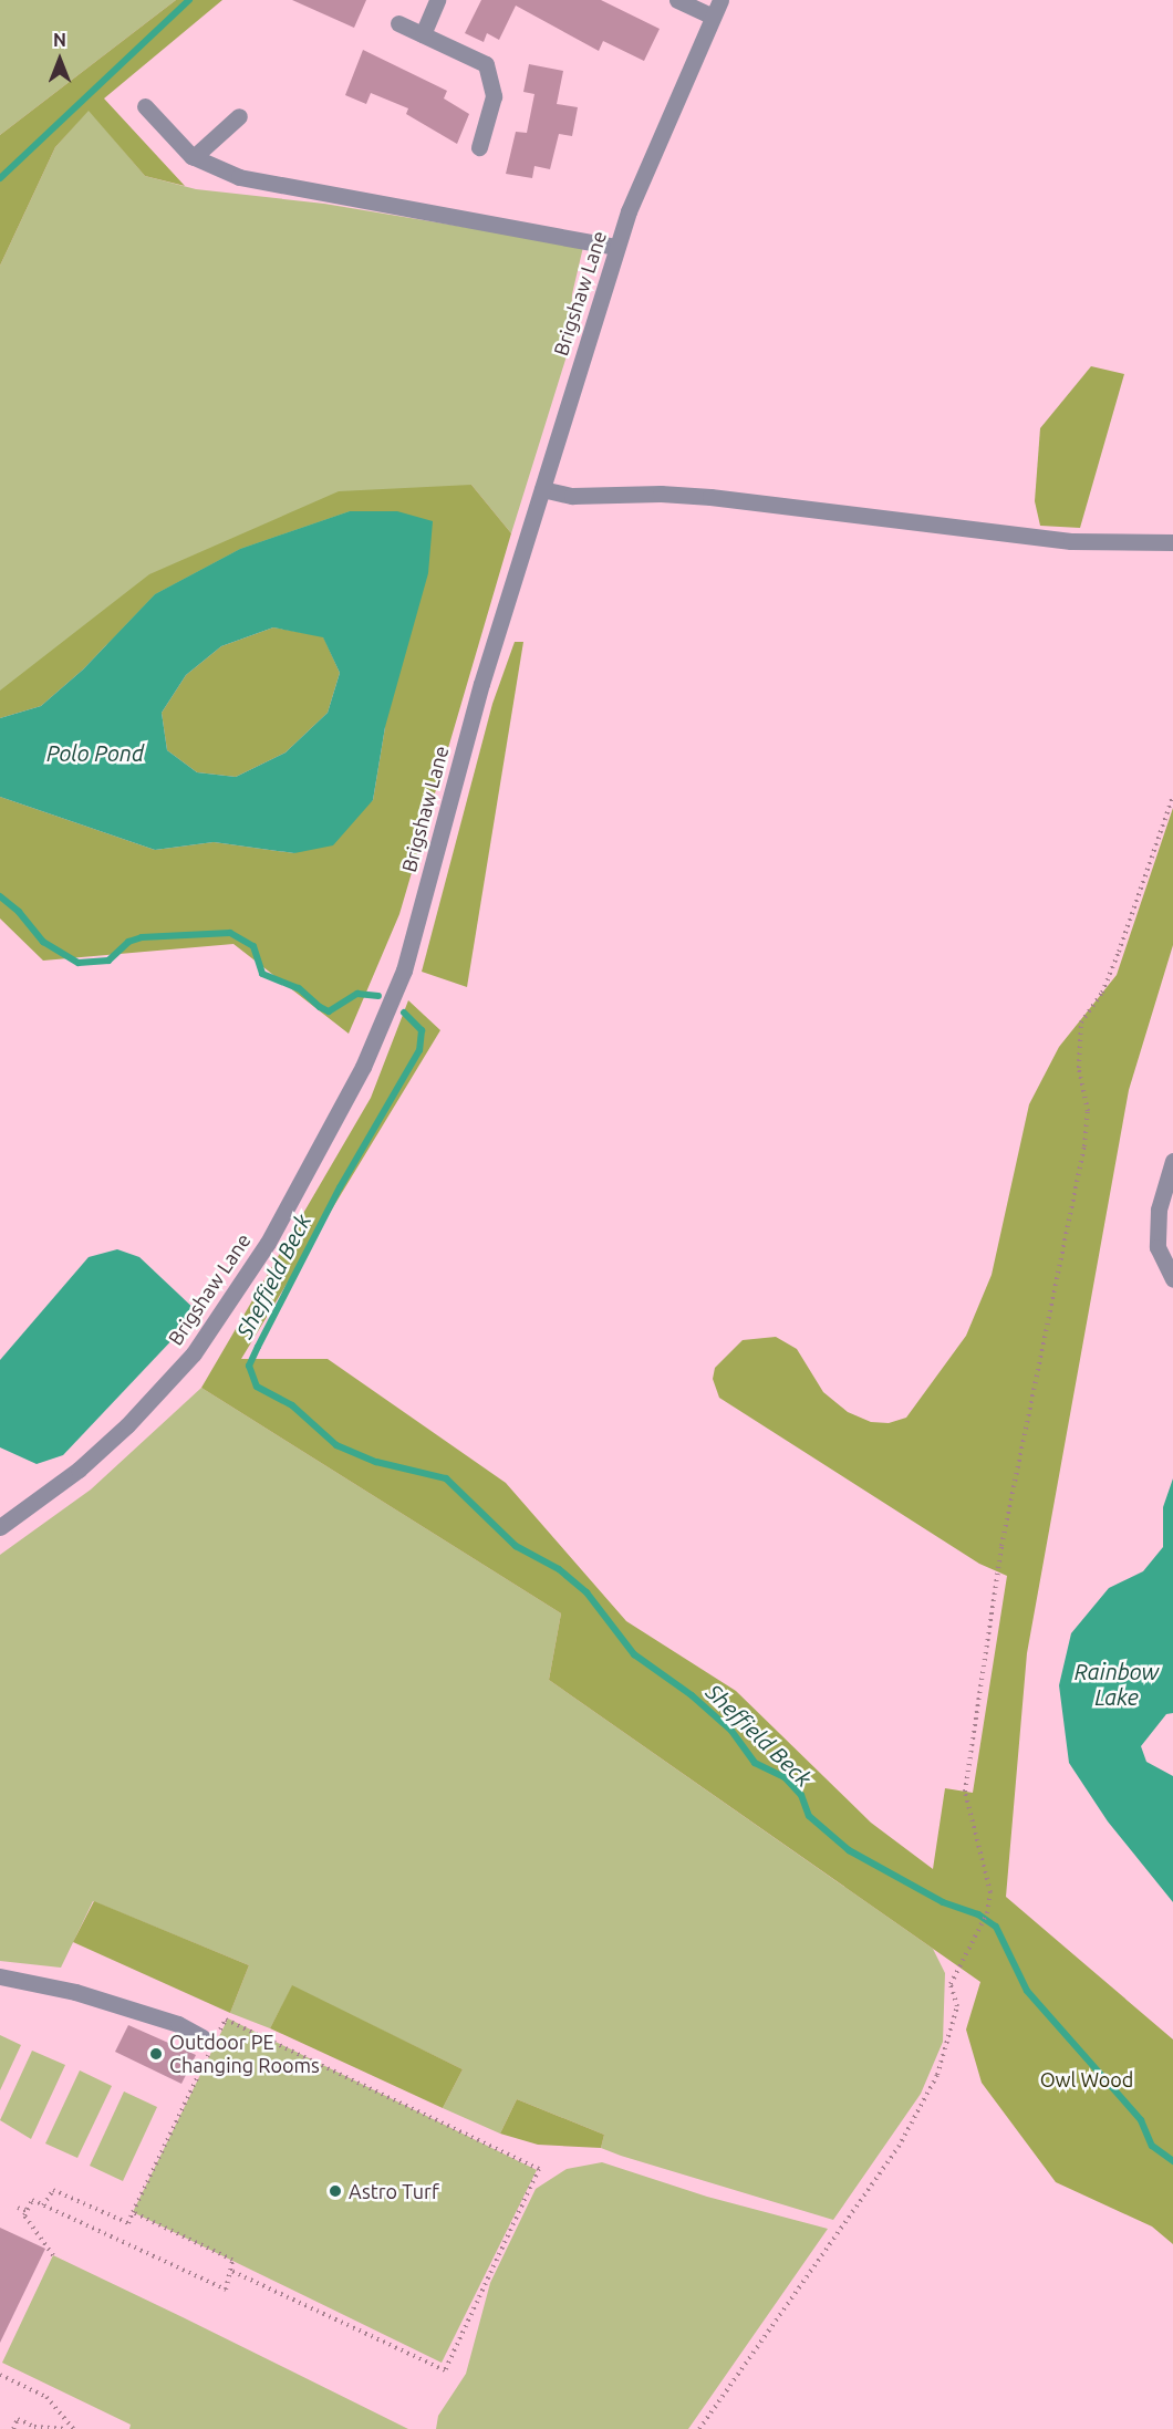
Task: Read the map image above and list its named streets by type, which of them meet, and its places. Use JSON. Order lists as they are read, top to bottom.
{
  "streets": {
    "street": ["Brigshaw Lane"]
  },
  "water": ["Polo Pond", "Sheffield Beck", "Rainbow Lake"],
  "parks": ["Owl Wood"],
  "places": ["Outdoor PE Changing Rooms", "Astro Turf"],
  "north": "top"
}
